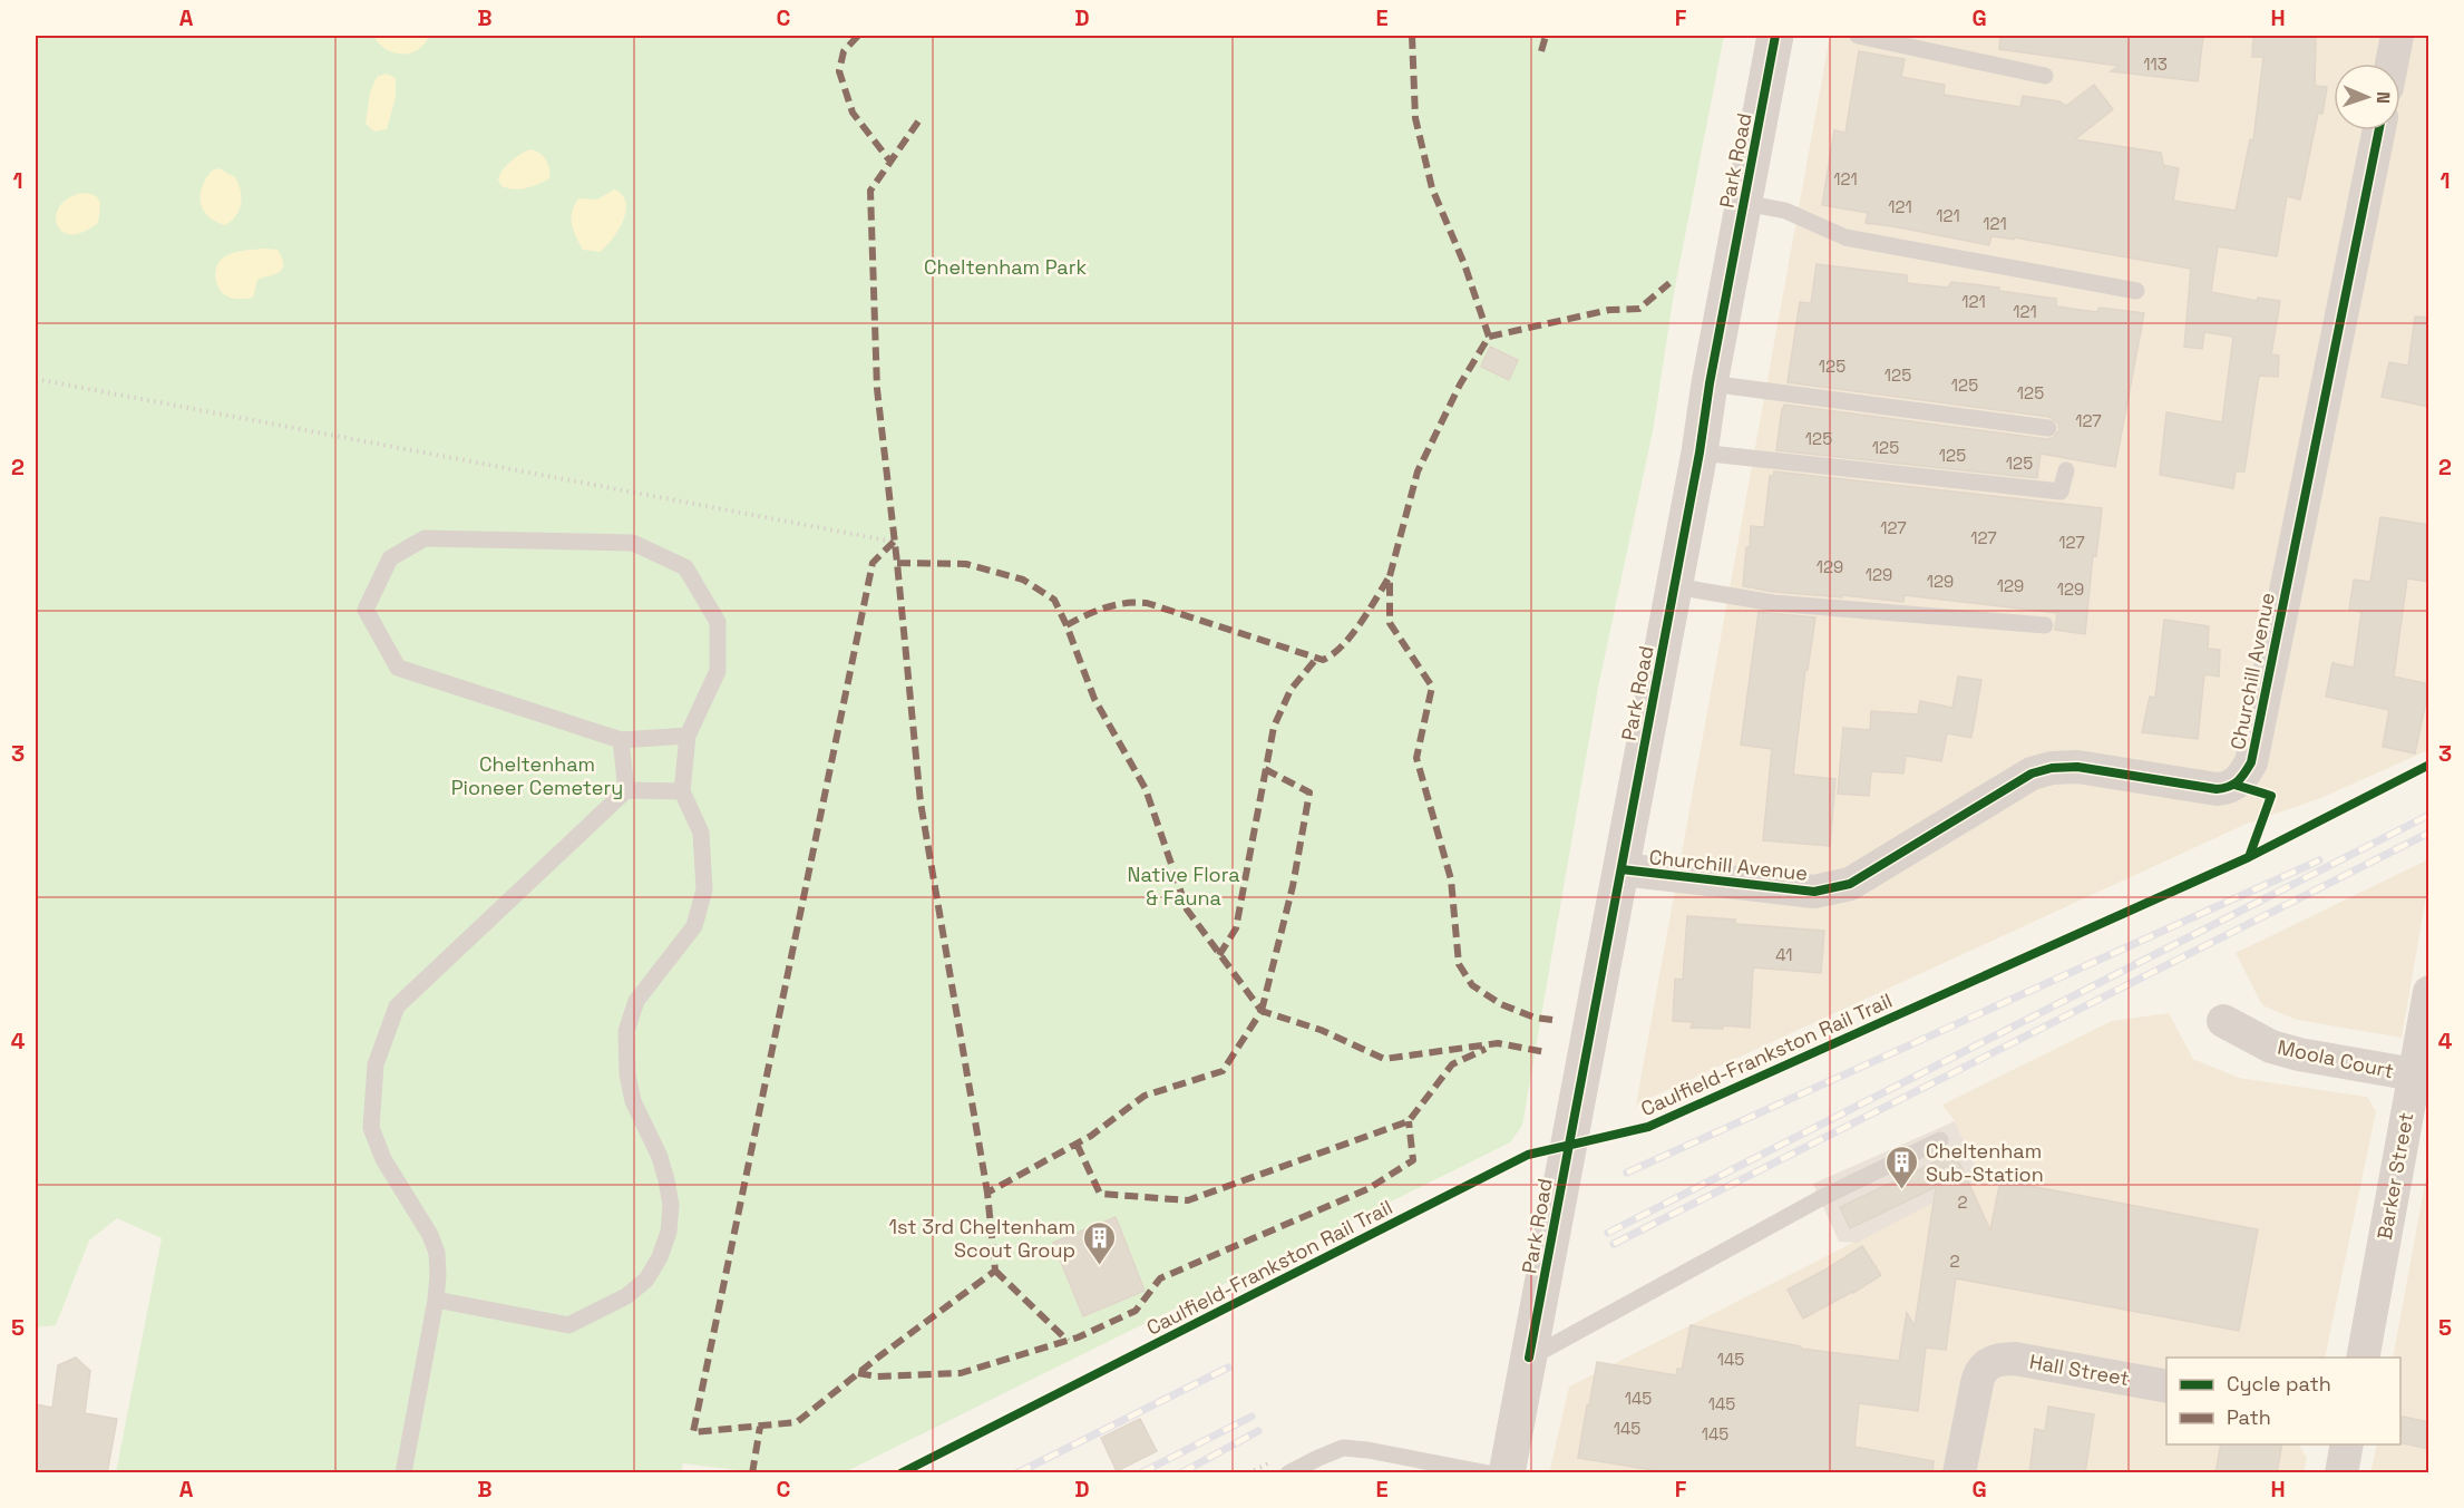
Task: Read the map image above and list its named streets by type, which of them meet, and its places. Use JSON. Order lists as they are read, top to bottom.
{
  "streets": {
    "street": [
      "Park Road",
      "Churchill Avenue",
      "Moola Court",
      "Barker Street",
      "Hall Street"
    ],
    "cycle path": ["Caulfield-Frankston Rail Trail"]
  },
  "crossings": [
    ["Park Road", "Churchill Avenue"],
    ["Moola Court", "Barker Street"]
  ],
  "parks": ["Cheltenham Park", "Cheltenham Pioneer Cemetery", "Native Flora & Fauna"],
  "places": {
    "building": ["Cheltenham Sub-Station", "1st 3rd Cheltenham Scout Group"]
  },
  "house_numbers": [
    "113",
    "121",
    "121",
    "121",
    "121",
    "121",
    "121",
    "125",
    "125",
    "125",
    "125",
    "127",
    "125",
    "125",
    "125",
    "125",
    "127",
    "127",
    "127",
    "129",
    "129",
    "129",
    "129",
    "129",
    "41",
    "2",
    "2",
    "145",
    "145",
    "145",
    "145",
    "145"
  ],
  "legend": ["Cycle path", "Path"],
  "north": "right",
  "grid": {
    "columns": [
      "A",
      "B",
      "C",
      "D",
      "E",
      "F",
      "G",
      "H"
    ],
    "rows": [
      "1",
      "2",
      "3",
      "4",
      "5"
    ]
  }
}
